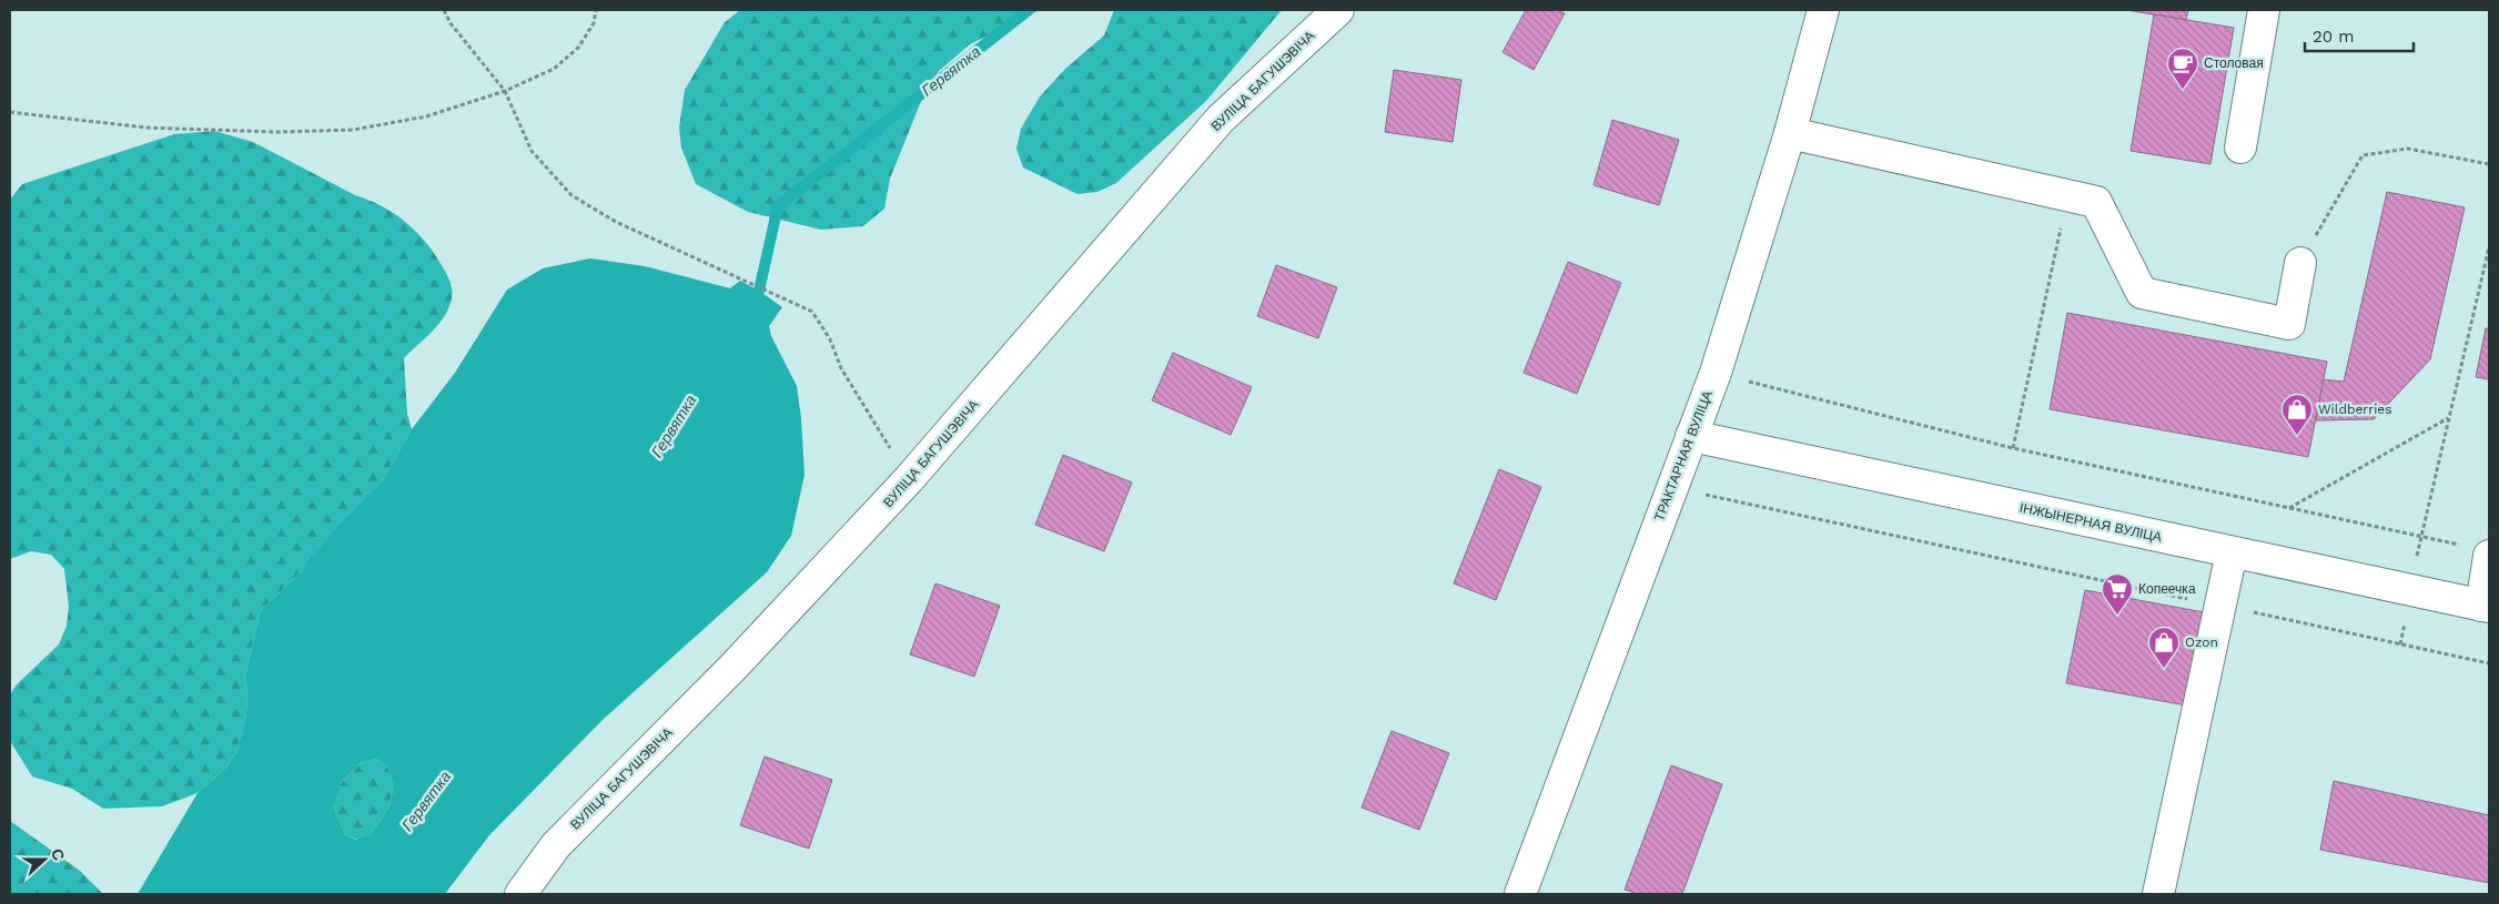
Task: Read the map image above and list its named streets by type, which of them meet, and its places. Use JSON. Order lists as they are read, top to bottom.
{
  "streets": {
    "street": ["ВУЛІЦА БАГУШЭВІЧА", "ТРАКТАРНАЯ ВУЛІЦА", "ІНЖЫНЕРНАЯ ВУЛІЦА"]
  },
  "crossings": [
    ["ТРАКТАРНАЯ ВУЛІЦА", "ІНЖЫНЕРНАЯ ВУЛІЦА"]
  ],
  "water": ["Гервятка"],
  "places": {
    "cafe": ["Столовая"],
    "shop": ["Wildberries", "Ozon"],
    "supermarket": ["Копеечка"]
  },
  "scale_bar": "20 m",
  "north": "right"
}
